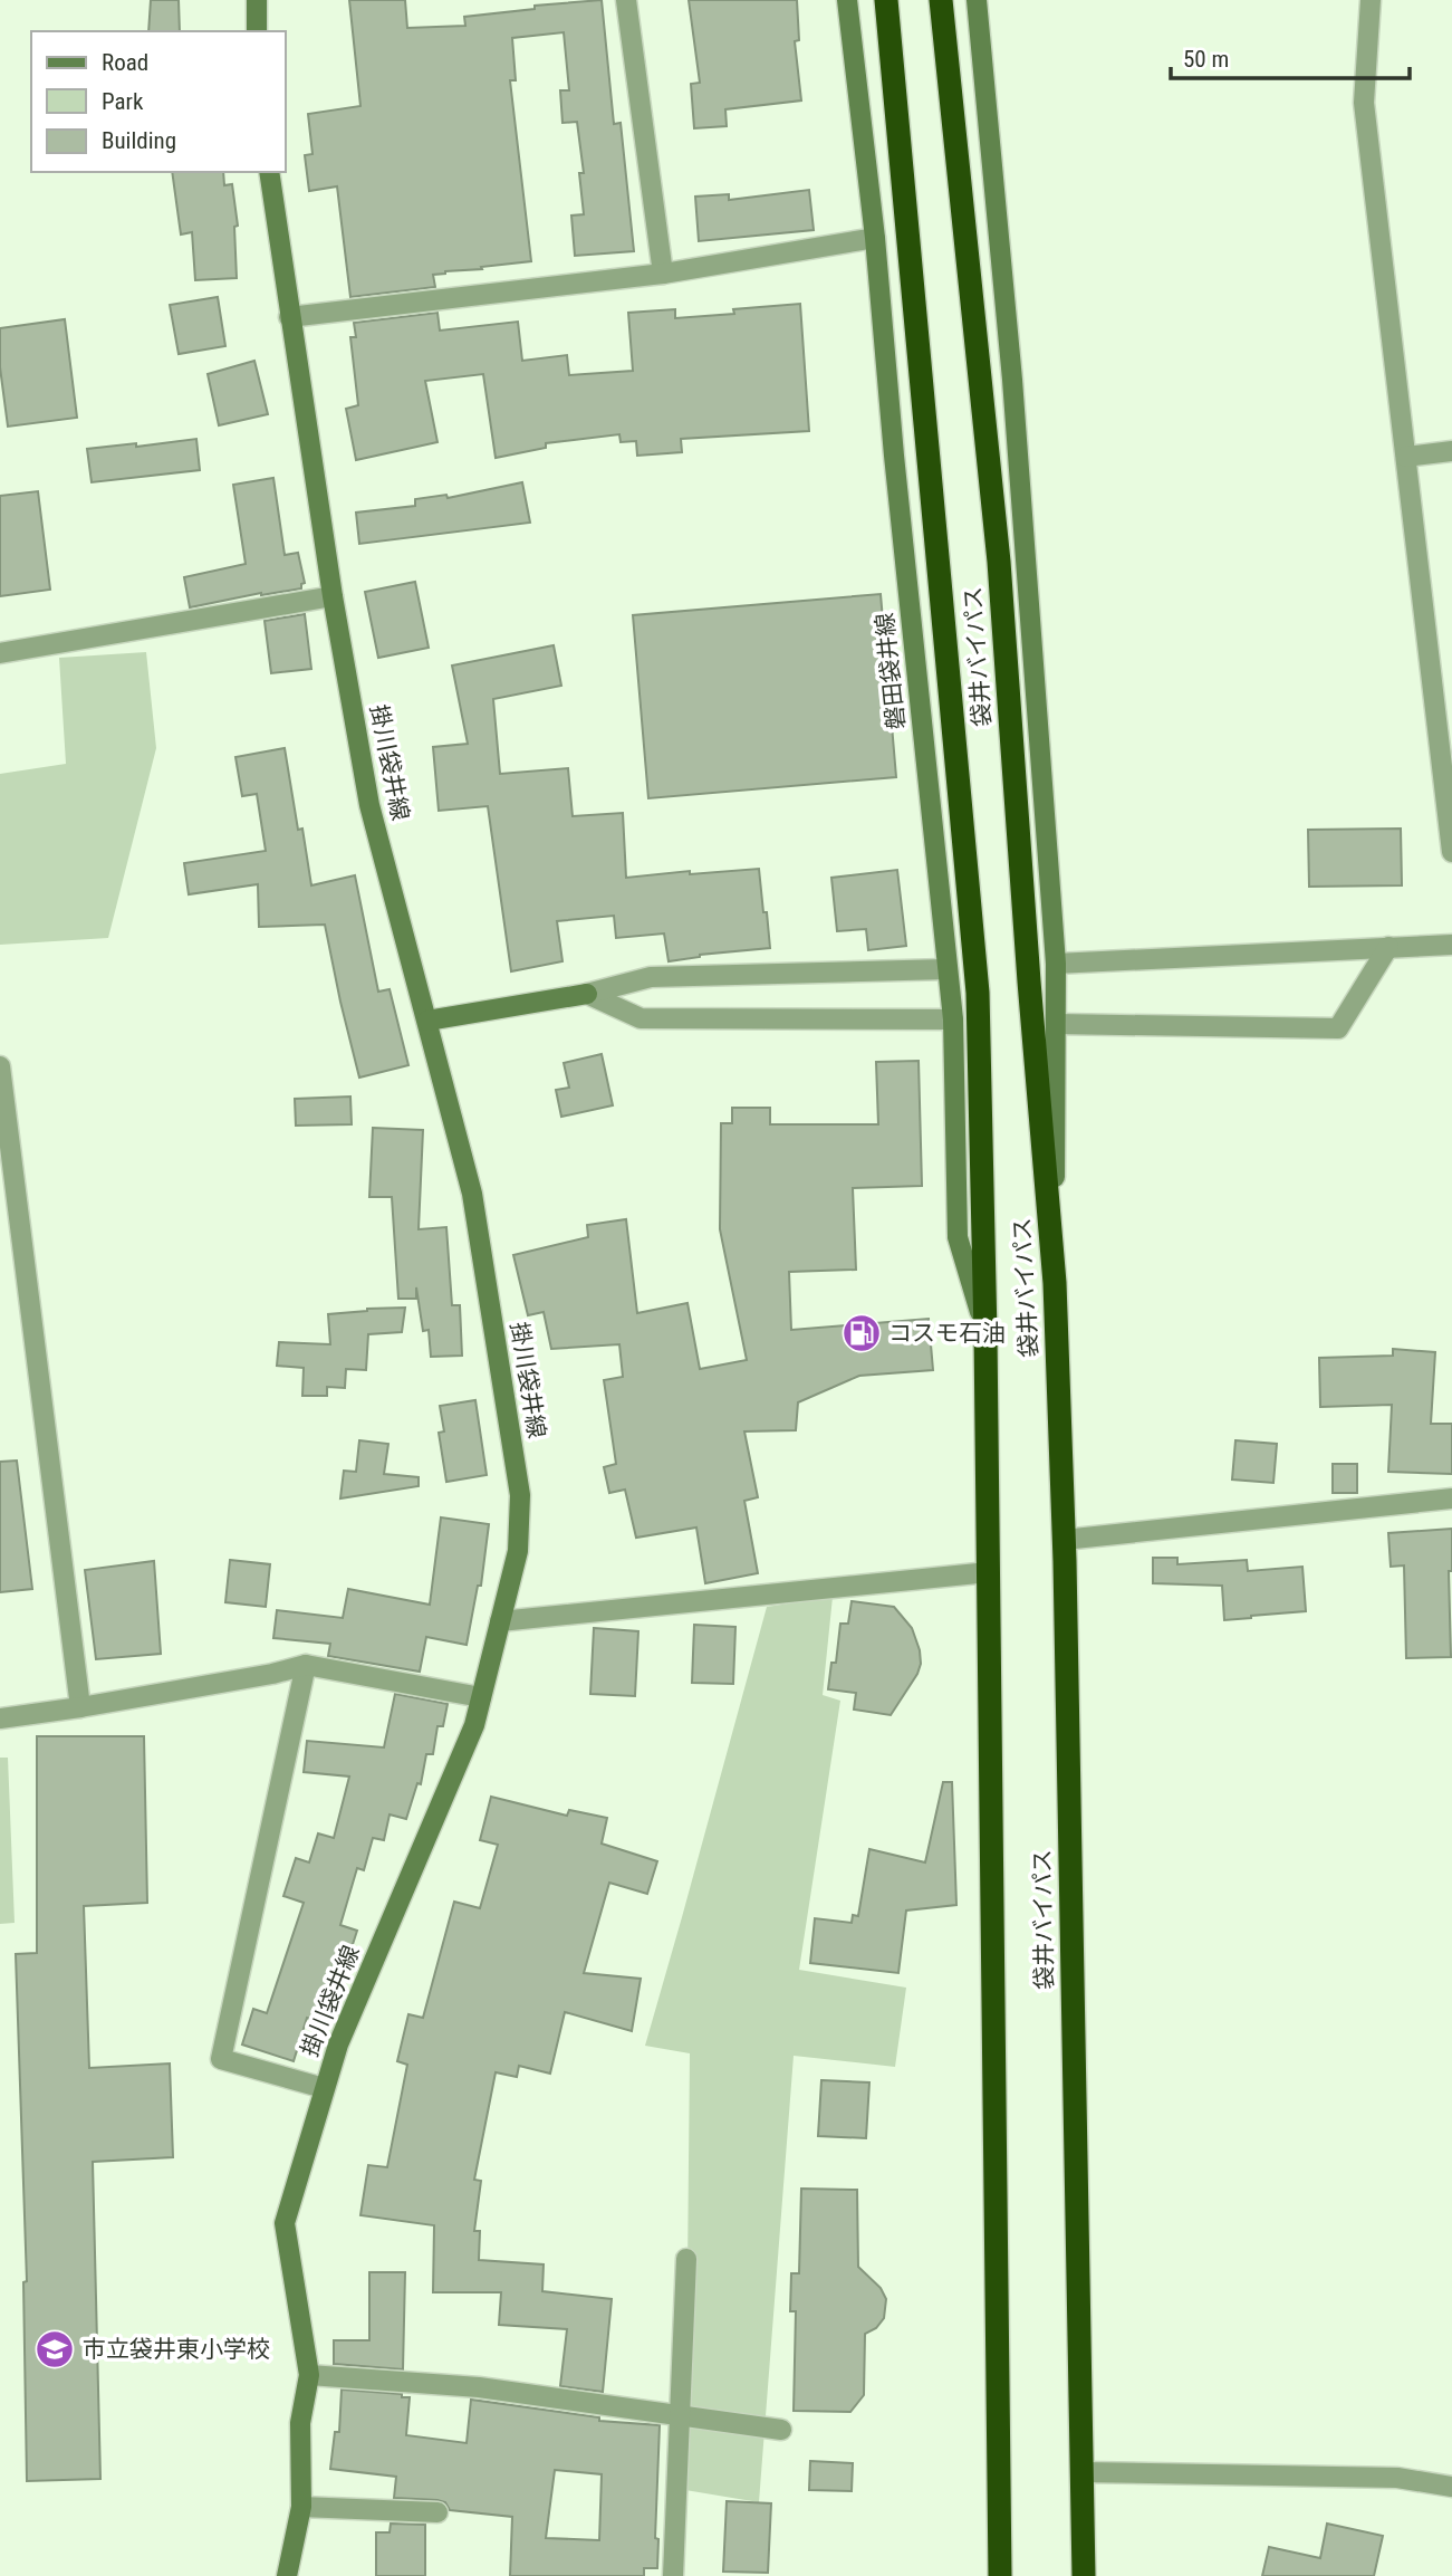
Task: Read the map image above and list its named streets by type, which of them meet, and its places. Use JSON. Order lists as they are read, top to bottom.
{
  "streets": {
    "highway": ["袋井バイパス"],
    "main road": ["磐田袋井線", "掛川袋井線"]
  },
  "crossings": [
    ["袋井バイパス", "磐田袋井線"]
  ],
  "places": {
    "fuel station": ["コスモ石油"],
    "school or university": ["市立袋井東小学校"]
  },
  "legend": ["Road", "Park", "Building"],
  "scale_bar": "50 m"
}
